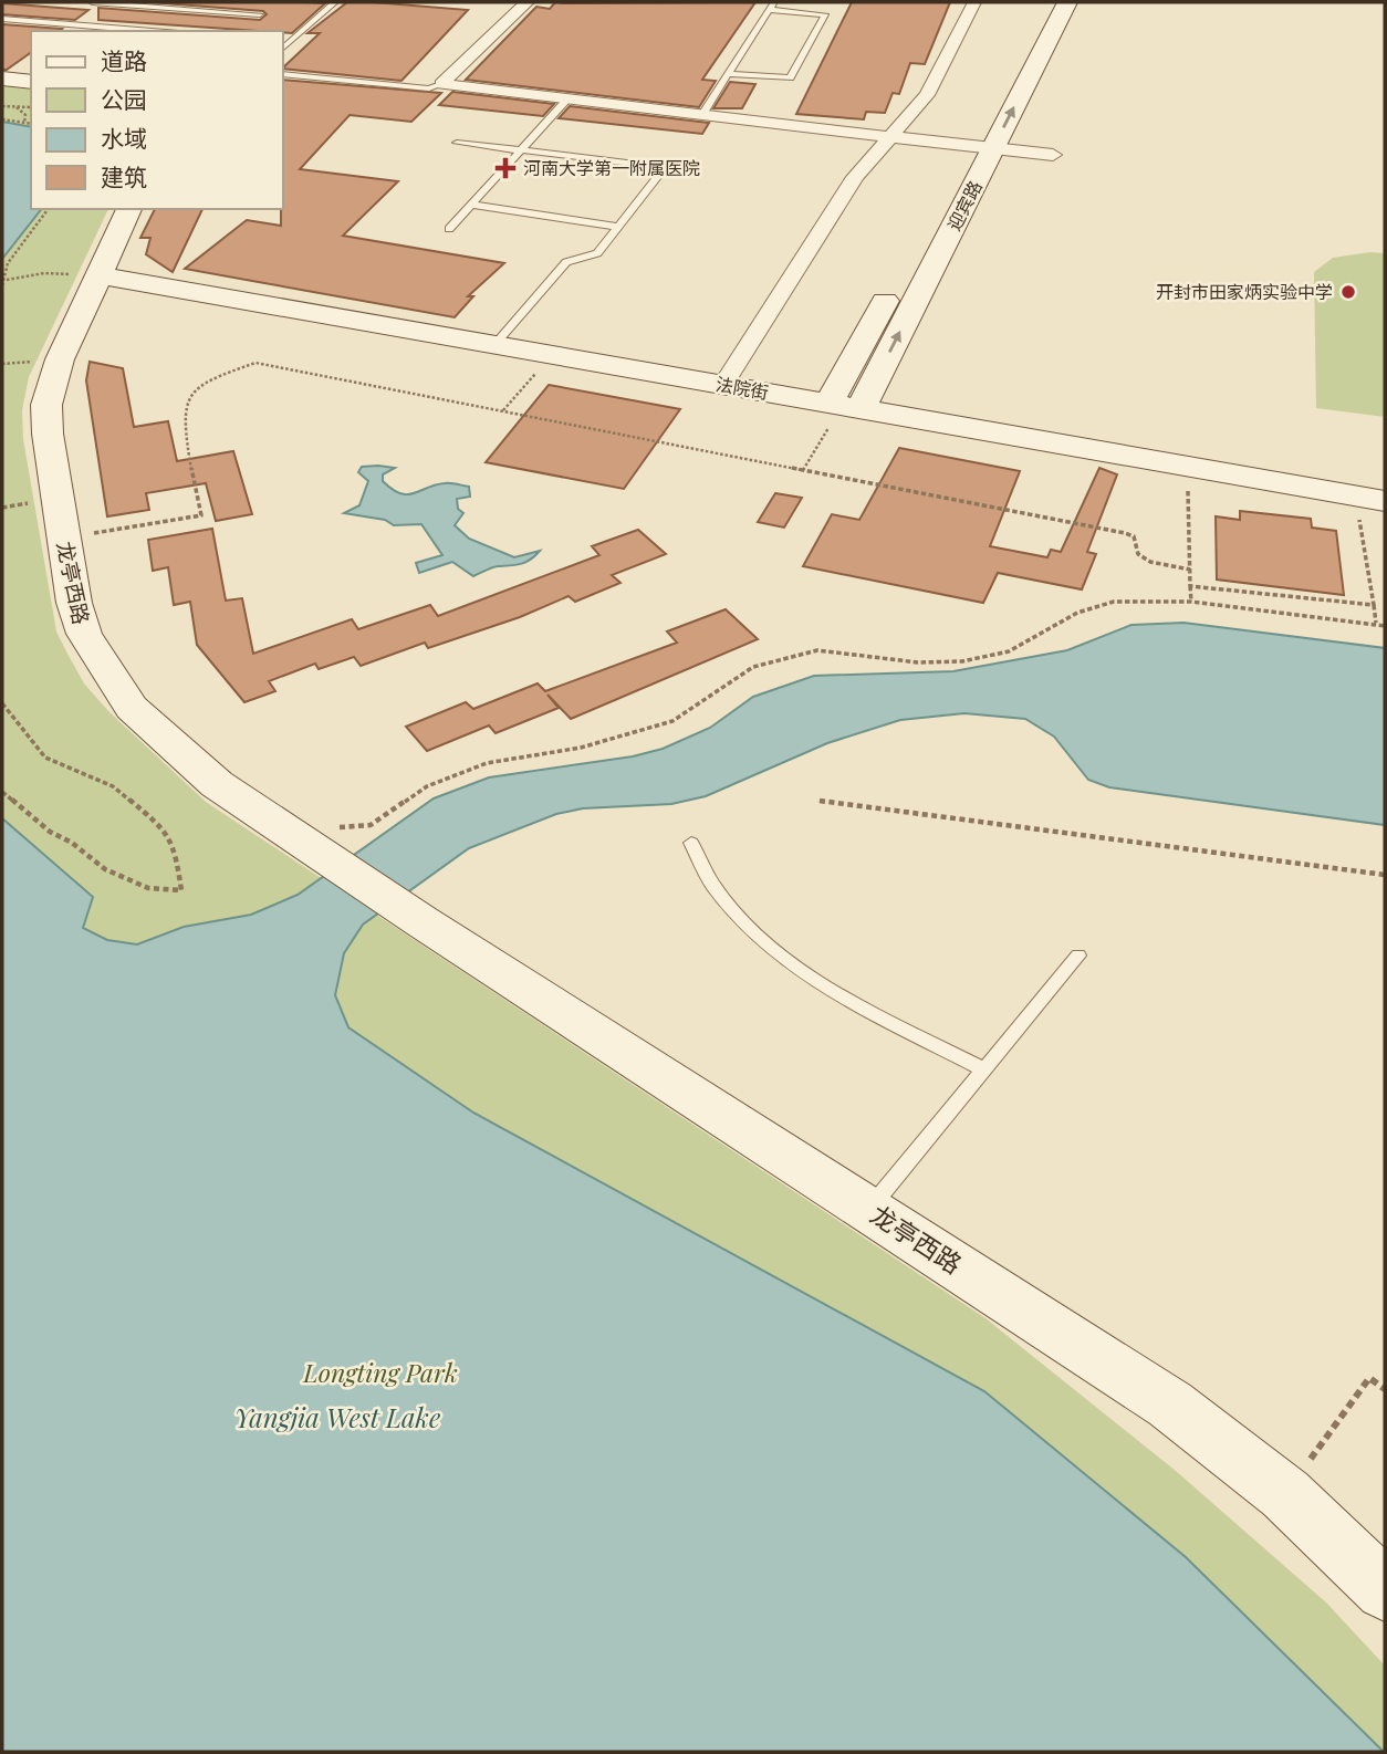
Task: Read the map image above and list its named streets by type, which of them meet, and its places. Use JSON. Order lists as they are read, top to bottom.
{
  "streets": {
    "street": ["迎宾路", "法院街", "龙亭西路"]
  },
  "crossings": [
    ["迎宾路", "法院街"],
    ["法院街", "龙亭西路"]
  ],
  "water": ["Yangjia West Lake"],
  "parks": ["Longting Park"],
  "places": {
    "health": ["河南大学第一附属医院"],
    "other": ["开封市田家炳实验中学"]
  },
  "legend": [
    "道路",
    "公园",
    "水域",
    "建筑"
  ]
}
